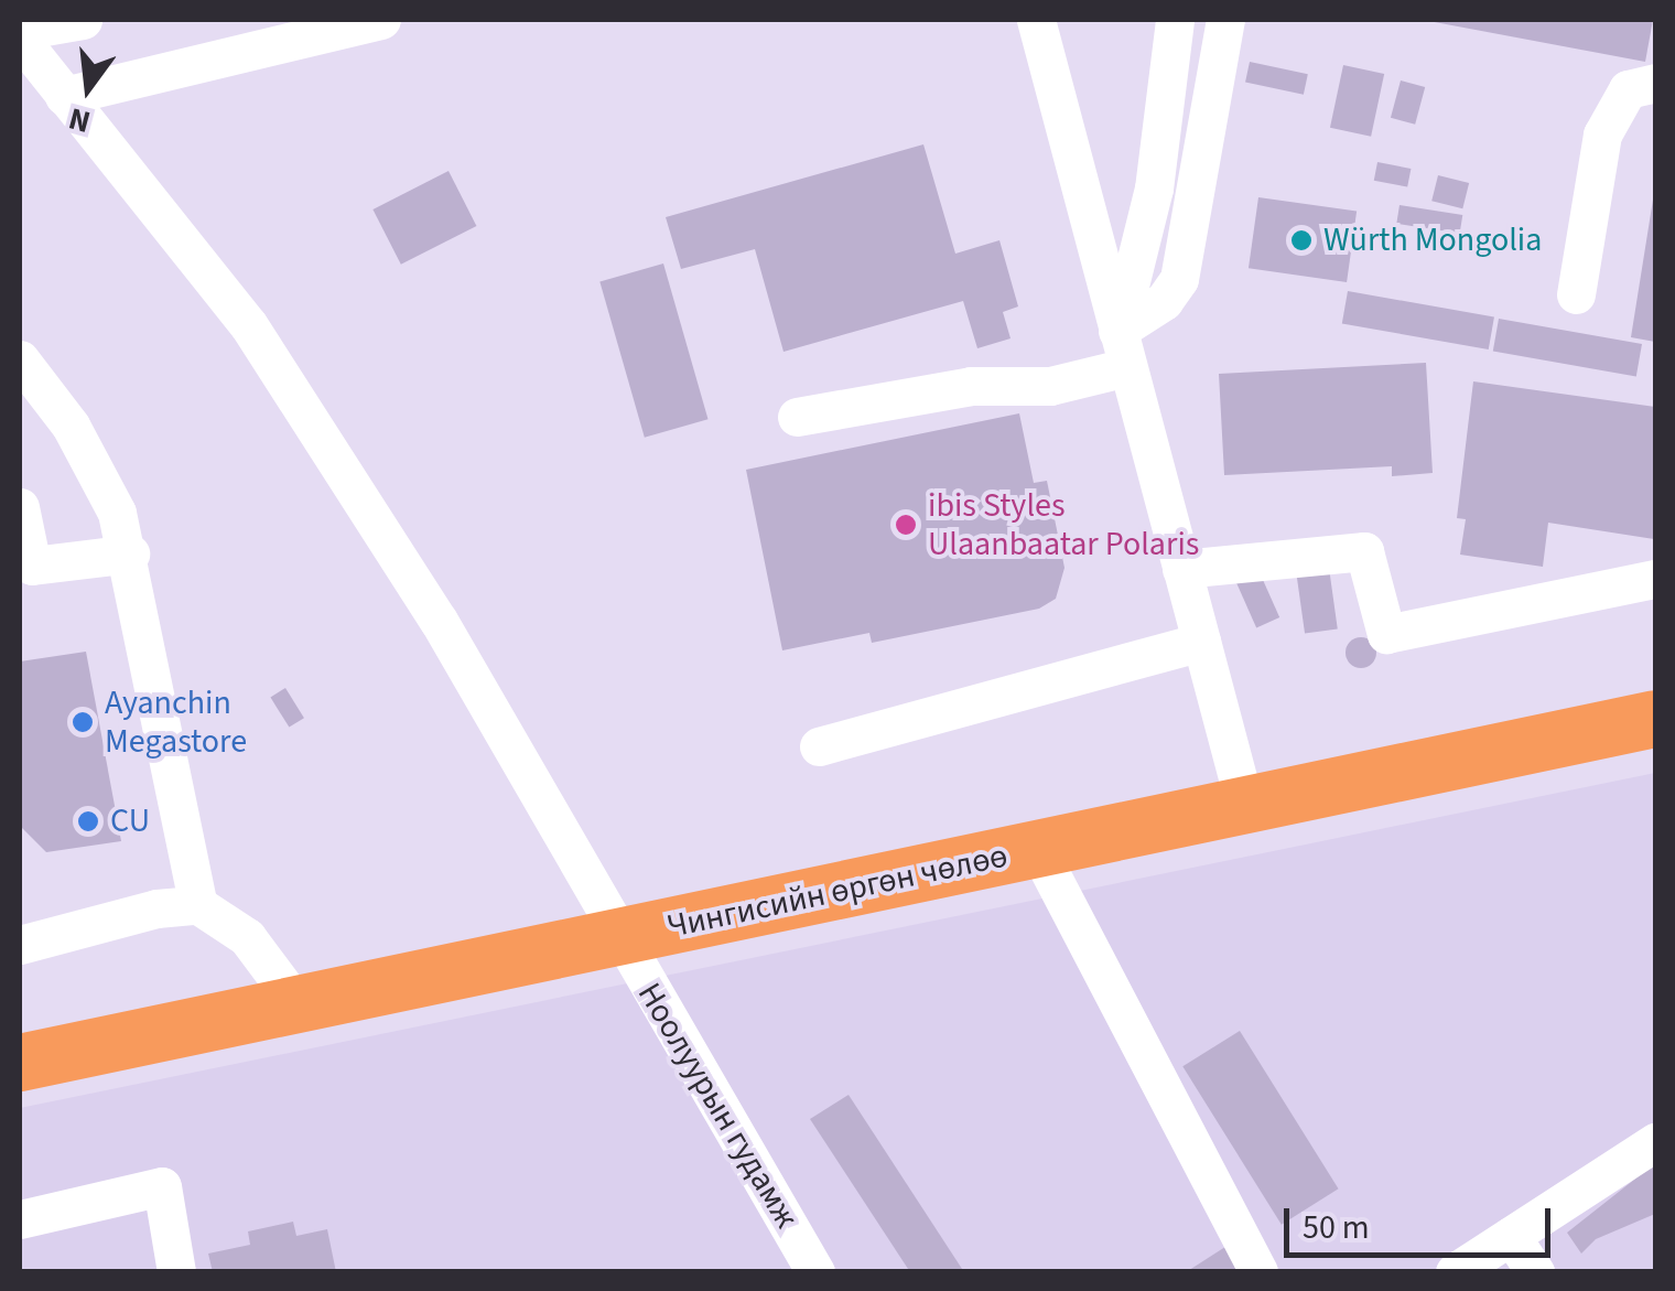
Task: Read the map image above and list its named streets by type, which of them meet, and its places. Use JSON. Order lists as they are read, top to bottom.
{
  "streets": {
    "highway": ["Чингисийн өргөн чөлөө"],
    "street": ["Ноолуурын гудамж"]
  },
  "crossings": [
    ["Чингисийн өргөн чөлөө", "Ноолуурын гудамж"]
  ],
  "places": [
    "Würth Mongolia",
    "ibis Styles Ulaanbaatar Polaris",
    "Ayanchin Megastore",
    "CU"
  ],
  "scale_bar": "50 m",
  "north": "bottom"
}
